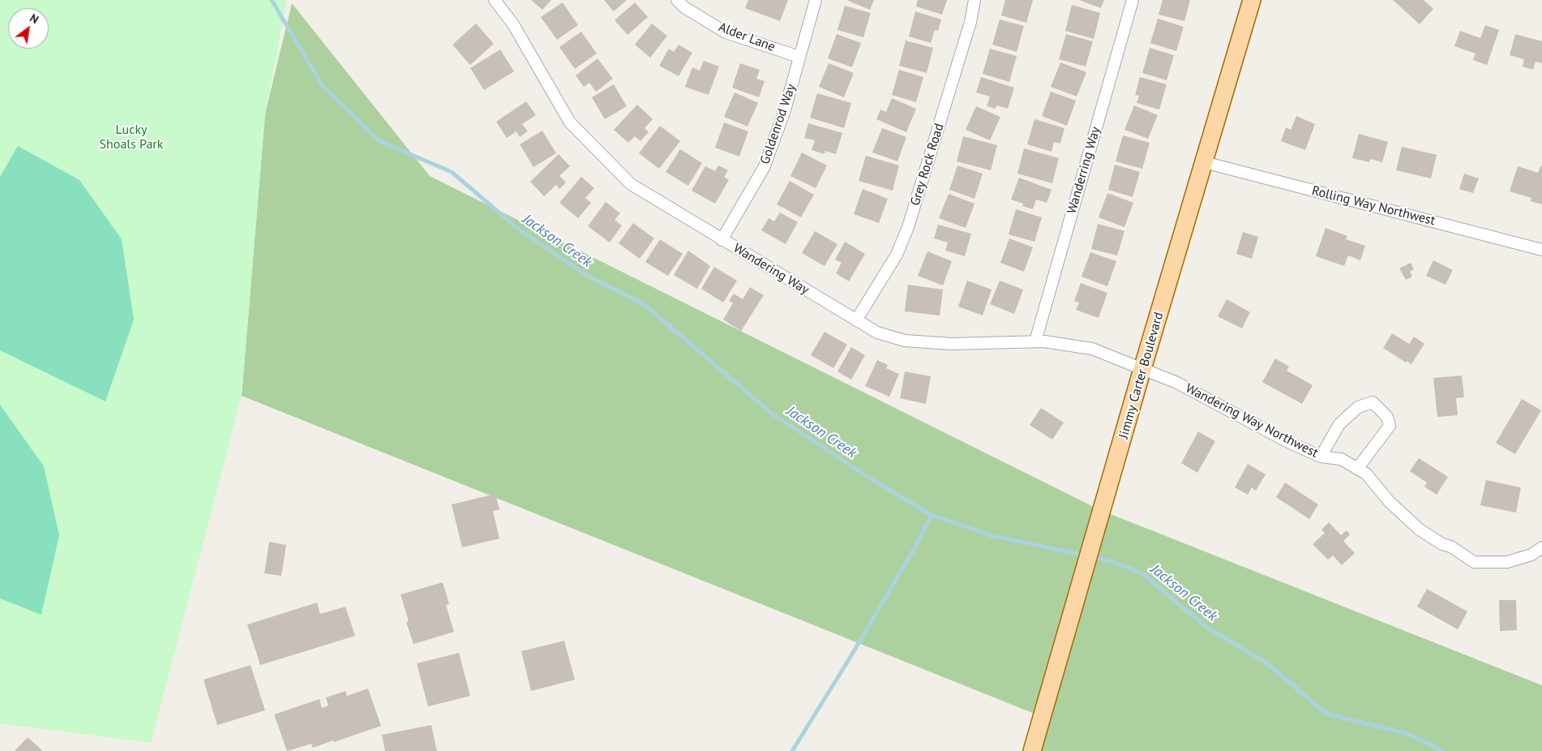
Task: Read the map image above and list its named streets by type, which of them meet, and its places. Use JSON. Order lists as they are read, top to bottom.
{
  "streets": {
    "main road": ["Jimmy Carter Boulevard"],
    "street": [
      "Alder Lane",
      "Goldenrod Way",
      "Grey Rock Road",
      "Wanderring Way",
      "Rolling Way Northwest",
      "Wandering Way",
      "Wandering Way Northwest"
    ]
  },
  "crossings": [
    ["Alder Lane", "Goldenrod Way"],
    ["Goldenrod Way", "Wandering Way"],
    ["Grey Rock Road", "Wandering Way"],
    ["Wanderring Way", "Wandering Way"],
    ["Rolling Way Northwest", "Jimmy Carter Boulevard"],
    ["Wandering Way", "Jimmy Carter Boulevard"],
    ["Wandering Way", "Wandering Way Northwest"],
    ["Jimmy Carter Boulevard", "Wandering Way Northwest"]
  ],
  "water": ["Jackson Creek"],
  "parks": ["Lucky Shoals Park"],
  "north": "top right"
}
